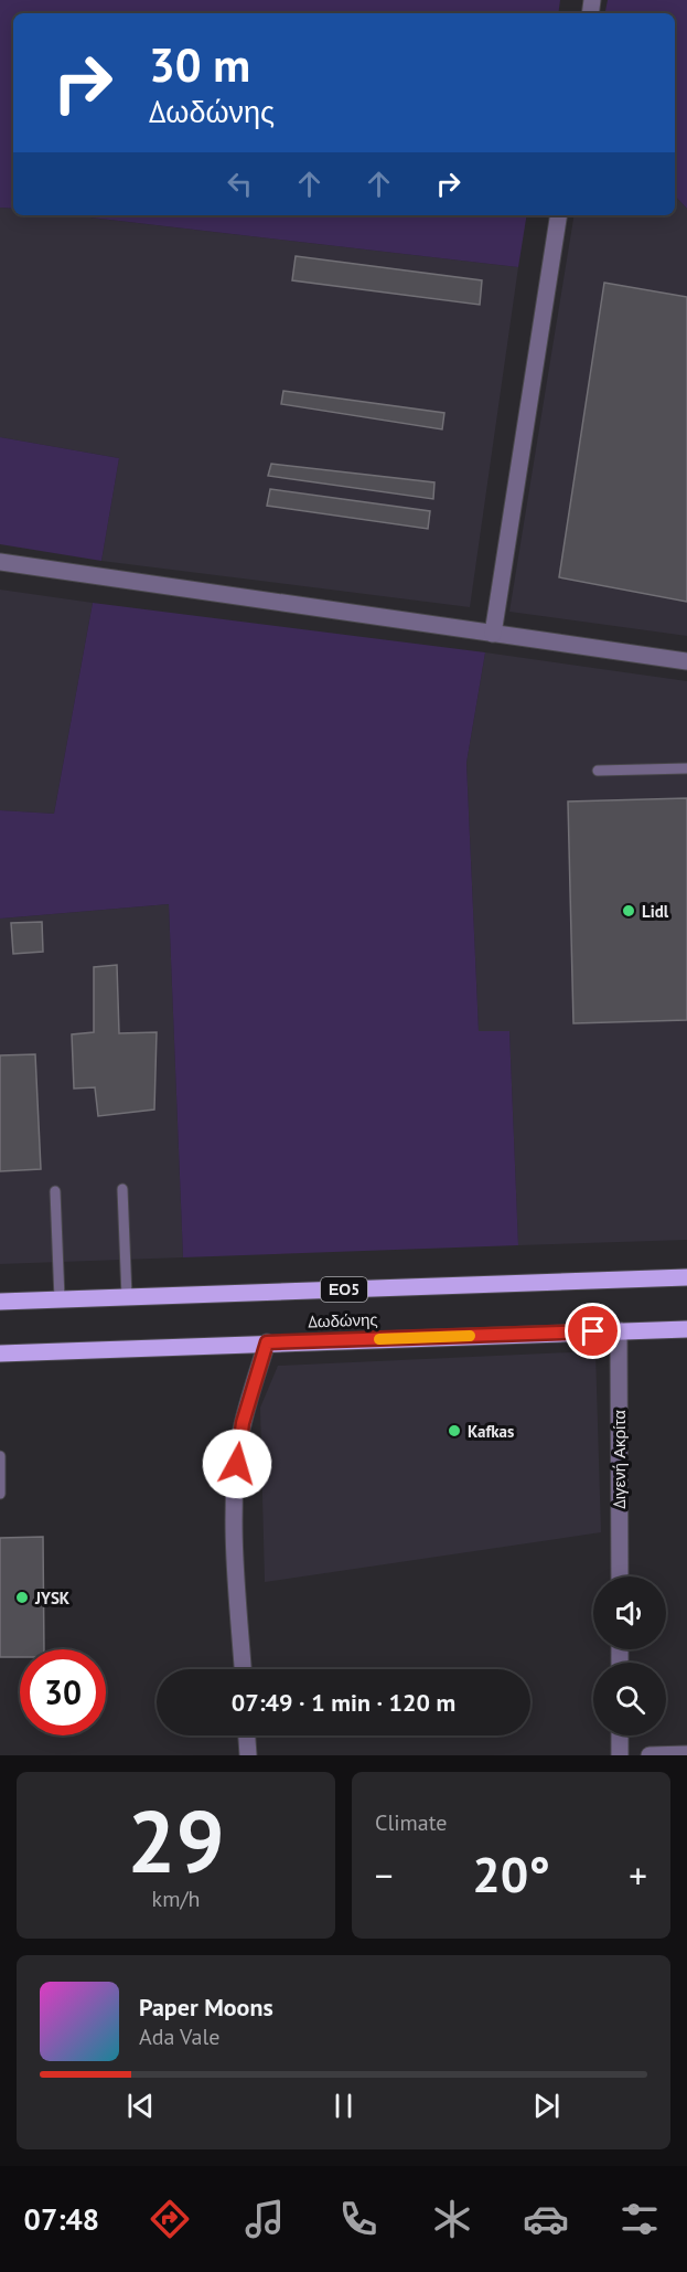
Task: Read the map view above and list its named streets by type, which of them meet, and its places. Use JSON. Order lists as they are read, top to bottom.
{
  "streets": {
    "main road": ["ΕΟ5", "Δωδώνης"],
    "street": ["Διγενή Ακρίτα"]
  },
  "crossings": [
    ["Δωδώνης", "Διγενή Ακρίτα"]
  ],
  "places": ["Lidl", "Kafkas", "JYSK"],
  "page": {
    "turn": ["30 m", "Δωδώνης"],
    "limit": "30",
    "trip": "07:49 · 1 min · 120 m",
    "tile": [
      ["29", "km/h"],
      "Climate"
    ],
    "heat": ["−", "20°", "+"],
    "song": ["Paper Moons", "Ada Vale"],
    "tabs": "07:48"
  }
}
